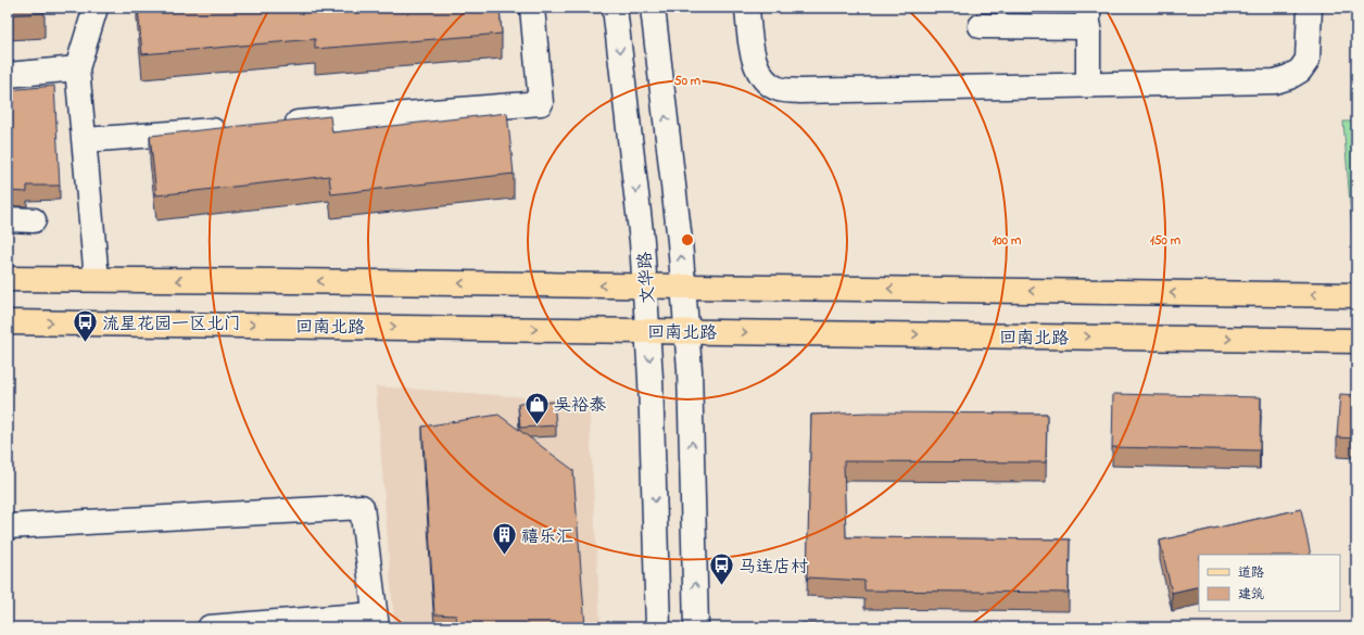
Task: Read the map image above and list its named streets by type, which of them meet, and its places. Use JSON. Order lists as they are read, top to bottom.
{
  "streets": {
    "main road": ["回南北路"],
    "street": ["文华路"]
  },
  "crossings": [
    ["文华路", "回南北路"]
  ],
  "places": {
    "bus stop": ["流星花园一区北门", "马连店村"],
    "shop": ["吴裕泰"],
    "building": ["禧乐汇"]
  },
  "legend": ["道路", "建筑"],
  "rings": ["50 m", "100 m", "150 m"]
}
